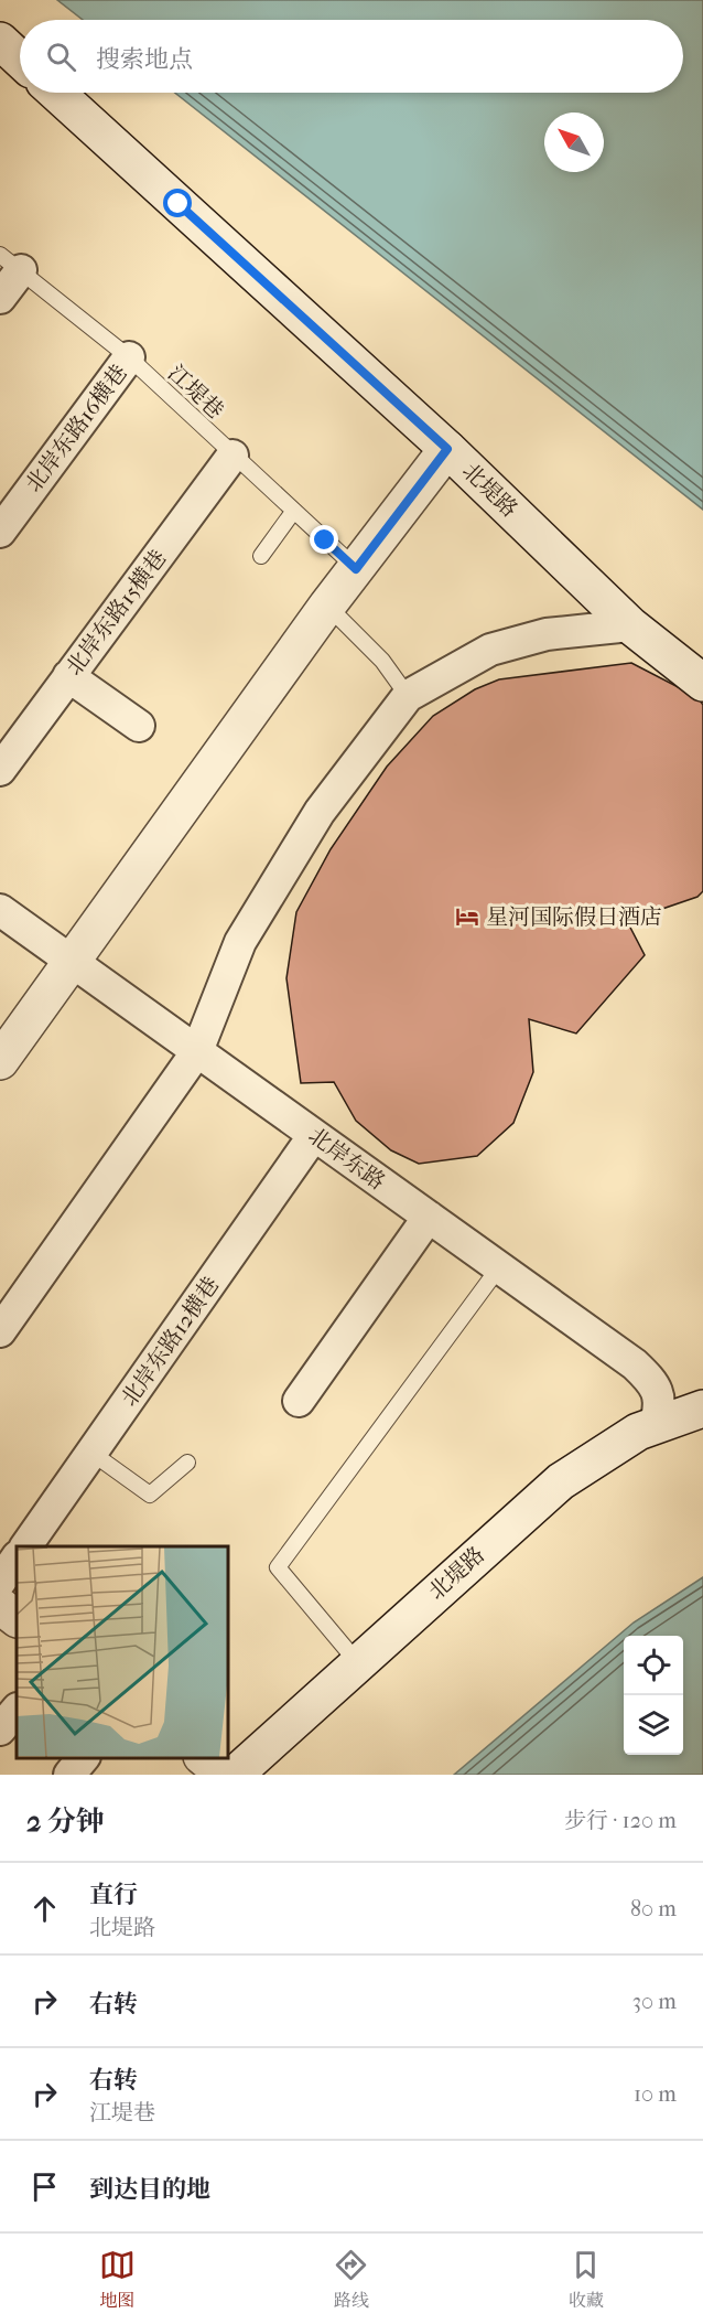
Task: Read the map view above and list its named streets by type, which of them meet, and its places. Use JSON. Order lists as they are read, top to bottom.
{
  "streets": {
    "main road": ["北堤路"],
    "street": [
      "北岸东路16横巷",
      "北岸东路15横巷",
      "北岸东路",
      "北岸东路12横巷"
    ],
    "lane": ["江堤巷"]
  },
  "crossings": [
    ["江堤巷", "北岸东路16横巷"],
    ["江堤巷", "北岸东路15横巷"],
    ["北岸东路", "北岸东路12横巷"]
  ],
  "places": {
    "hotel": ["星河国际假日酒店"]
  },
  "north": "top left",
  "page": {
    "search": "搜索地点",
    "heading": ["2 分钟", "步行 · 120 m"],
    "list": [
      ["直行", "北堤路", "80 m"],
      ["右转", "30 m"],
      ["右转", "江堤巷", "10 m"],
      "到达目的地"
    ],
    "nav": ["地图", "路线", "收藏"]
  }
}
